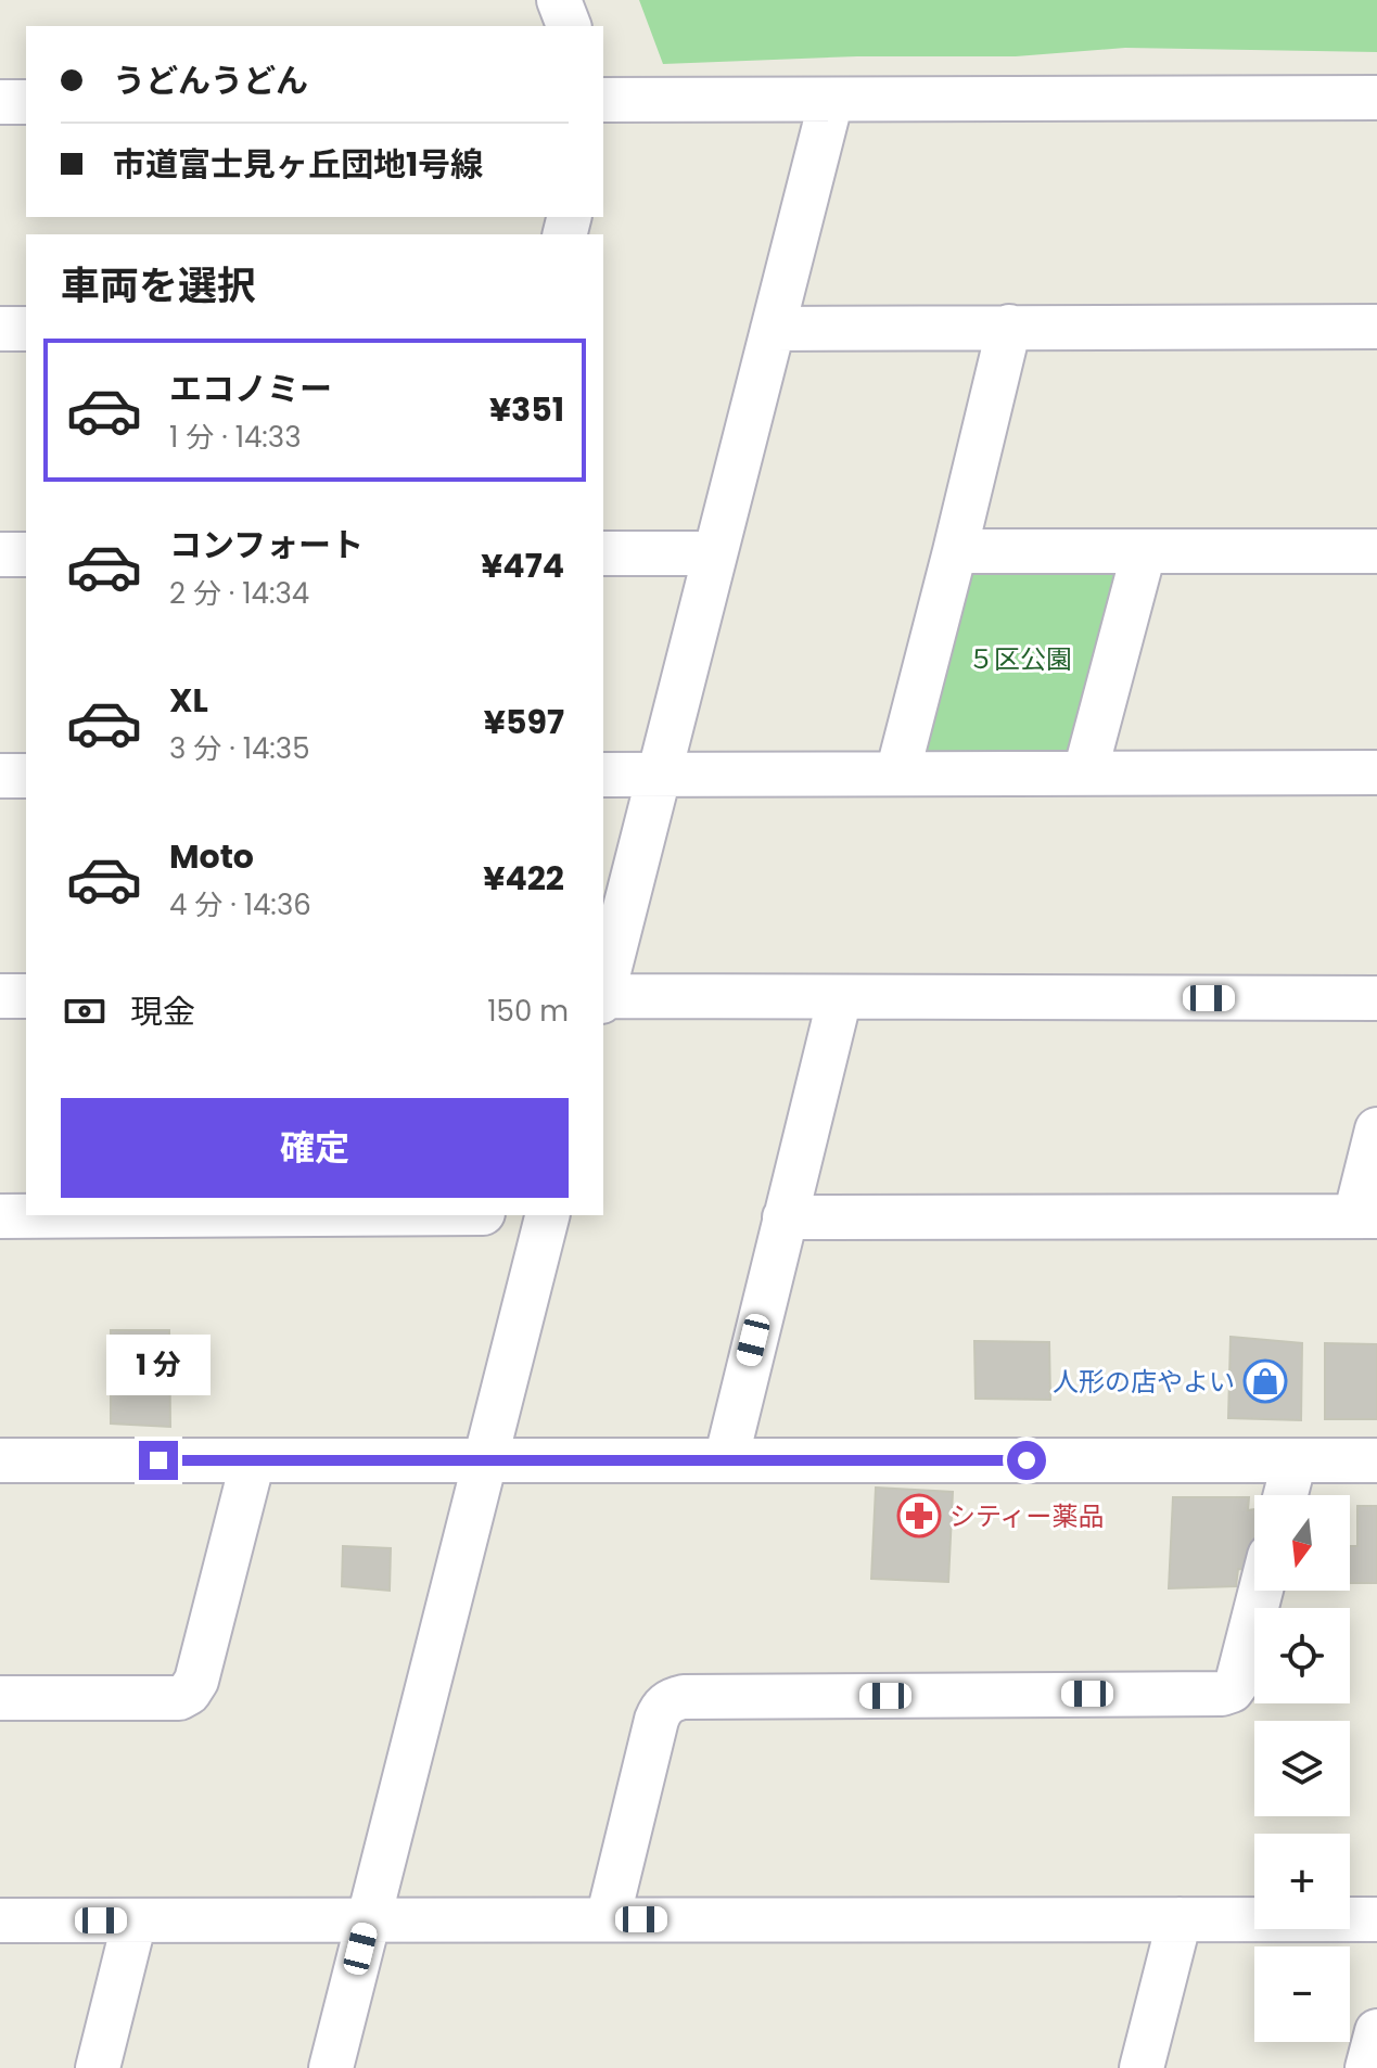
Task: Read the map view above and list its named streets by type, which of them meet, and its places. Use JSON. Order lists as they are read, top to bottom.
{
  "parks": ["５区公園"],
  "places": {
    "shop": ["人形の店やよい"],
    "pharmacy": ["シティー薬品"]
  },
  "north": "bottom",
  "page": {
    "banner": ["うどんうどん", "市道富士見ヶ丘団地1号線"],
    "heading": "車両を選択",
    "list": [
      {
        "name": "エコノミー",
        "note": "1 分 · 14:33",
        "value": "¥351"
      },
      {
        "name": "コンフォート",
        "note": "2 分 · 14:34",
        "value": "¥474"
      },
      {
        "name": "XL",
        "note": "3 分 · 14:35",
        "value": "¥597"
      },
      {
        "name": "Moto",
        "note": "4 分 · 14:36",
        "value": "¥422"
      }
    ],
    "pay": ["現金", "150 m"],
    "buttons": "確定",
    "bubble": "1 分",
    "map_buttons": ["+", "−"]
  }
}
